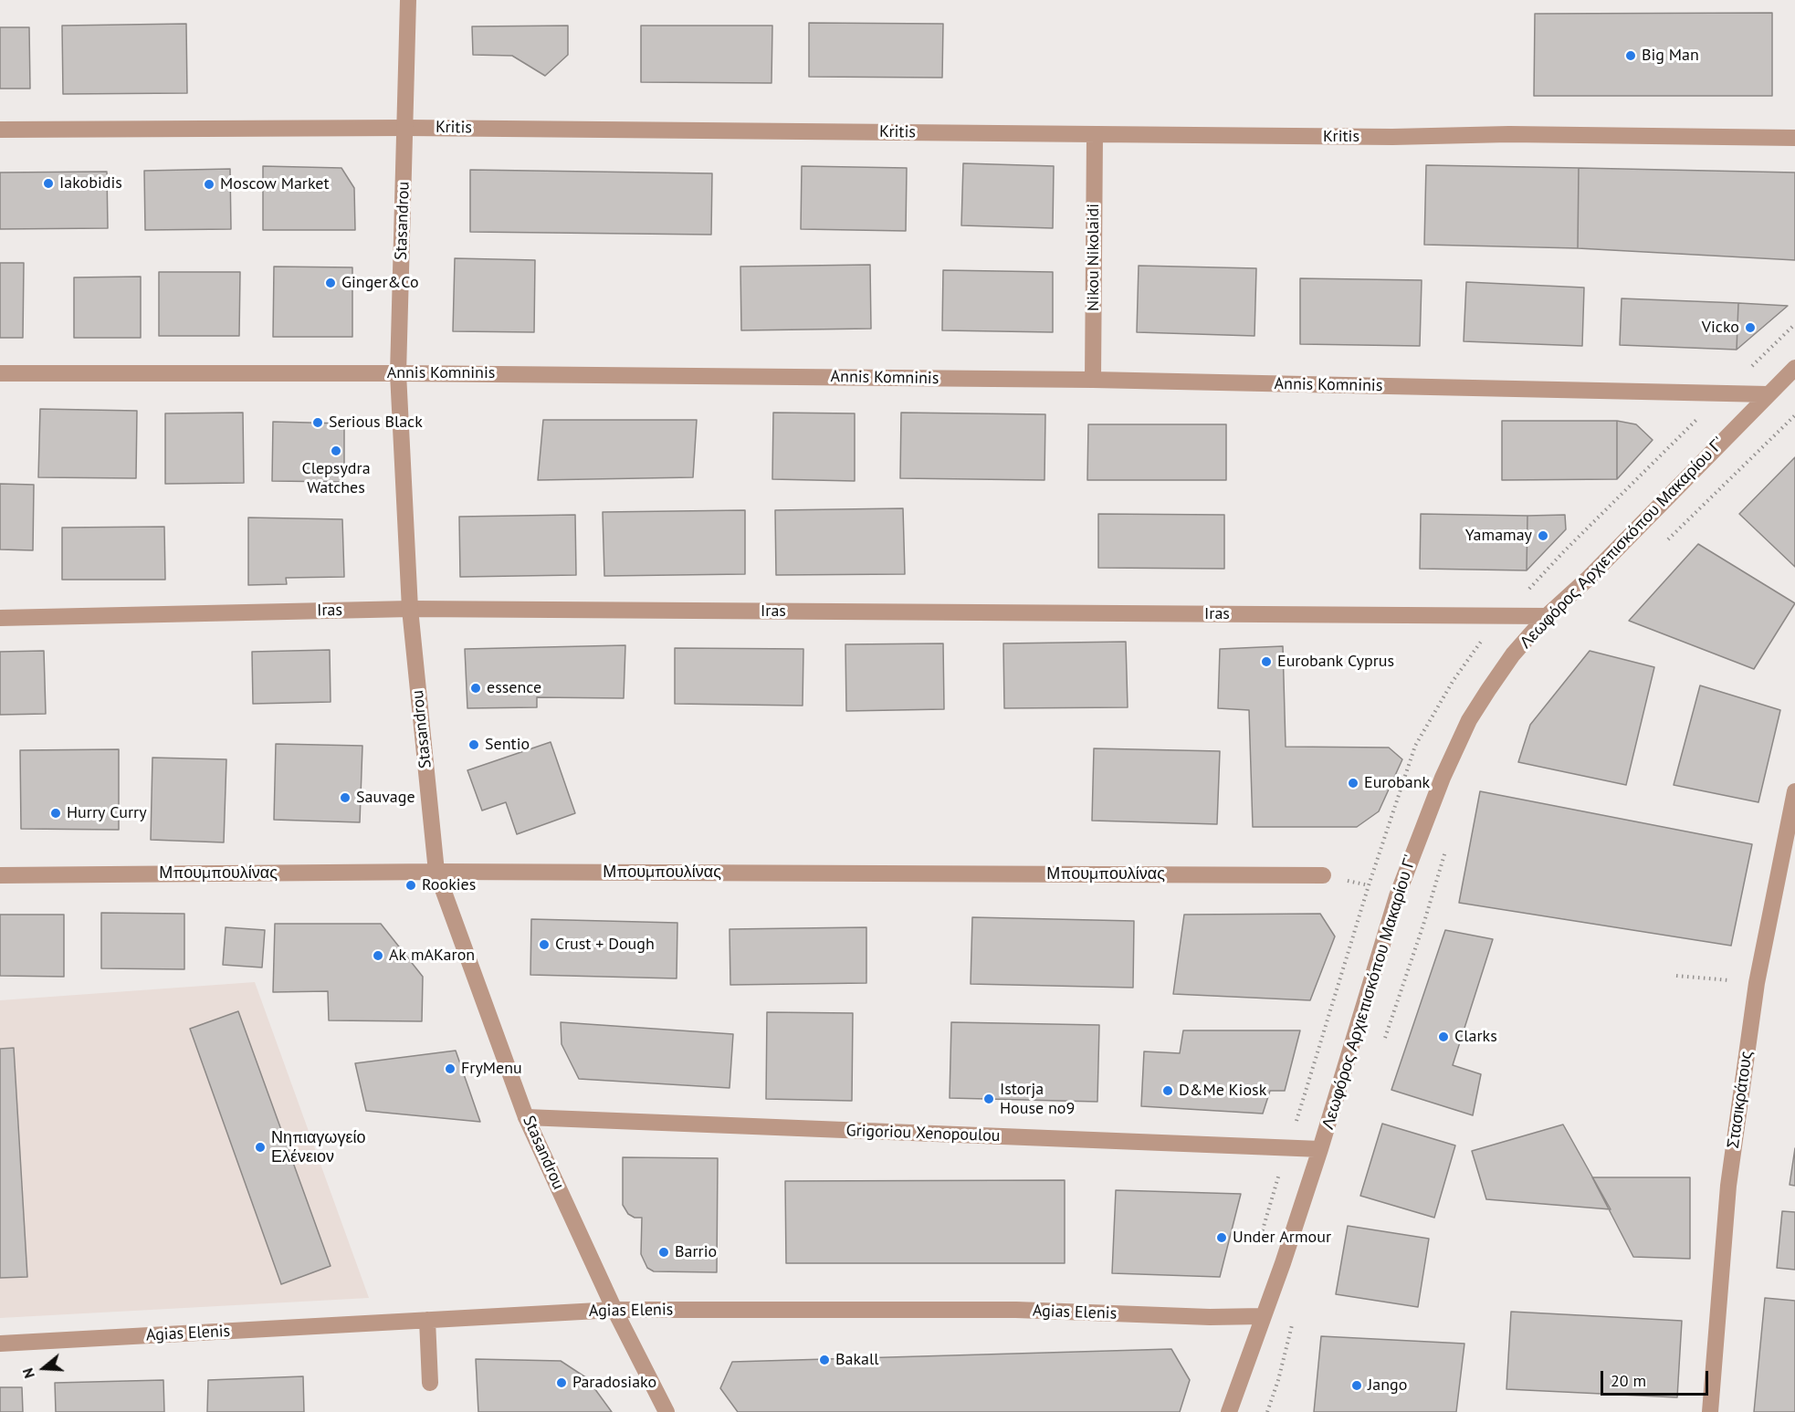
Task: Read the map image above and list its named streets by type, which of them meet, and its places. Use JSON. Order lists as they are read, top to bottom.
{
  "streets": {
    "street": [
      "Kritis",
      "Stasandrou",
      "Nikou Nikolaidi",
      "Annis Komninis",
      "Λεωφόρος Αρχιεπισκόπου Μακαρίου Γ'",
      "Iras",
      "Μπουμπουλίνας",
      "Στασικράτους",
      "Grigoriou Xenopoulou",
      "Agias Elenis"
    ]
  },
  "crossings": [
    ["Kritis", "Stasandrou"],
    ["Kritis", "Nikou Nikolaidi"],
    ["Stasandrou", "Annis Komninis"],
    ["Stasandrou", "Iras"],
    ["Stasandrou", "Μπουμπουλίνας"],
    ["Stasandrou", "Grigoriou Xenopoulou"],
    ["Stasandrou", "Agias Elenis"],
    ["Nikou Nikolaidi", "Annis Komninis"],
    ["Annis Komninis", "Λεωφόρος Αρχιεπισκόπου Μακαρίου Γ'"],
    ["Λεωφόρος Αρχιεπισκόπου Μακαρίου Γ'", "Iras"],
    ["Λεωφόρος Αρχιεπισκόπου Μακαρίου Γ'", "Grigoriou Xenopoulou"],
    ["Λεωφόρος Αρχιεπισκόπου Μακαρίου Γ'", "Agias Elenis"]
  ],
  "places": [
    "Big Man",
    "Iakobidis",
    "Moscow Market",
    "Ginger&Co",
    "Vicko",
    "Serious Black",
    "Clepsydra Watches",
    "Yamamay",
    "Eurobank Cyprus",
    "essence",
    "Sentio",
    "Eurobank",
    "Sauvage",
    "Hurry Curry",
    "Rookies",
    "Crust + Dough",
    "Ak mAKaron",
    "Clarks",
    "FryMenu",
    "D&Me Kiosk",
    "Istorja House no9",
    "Νηπιαγωγείο Ελένειον",
    "Under Armour",
    "Barrio",
    "Bakall",
    "Paradosiako",
    "Jango"
  ],
  "scale_bar": "20 m",
  "north": "left"
}
